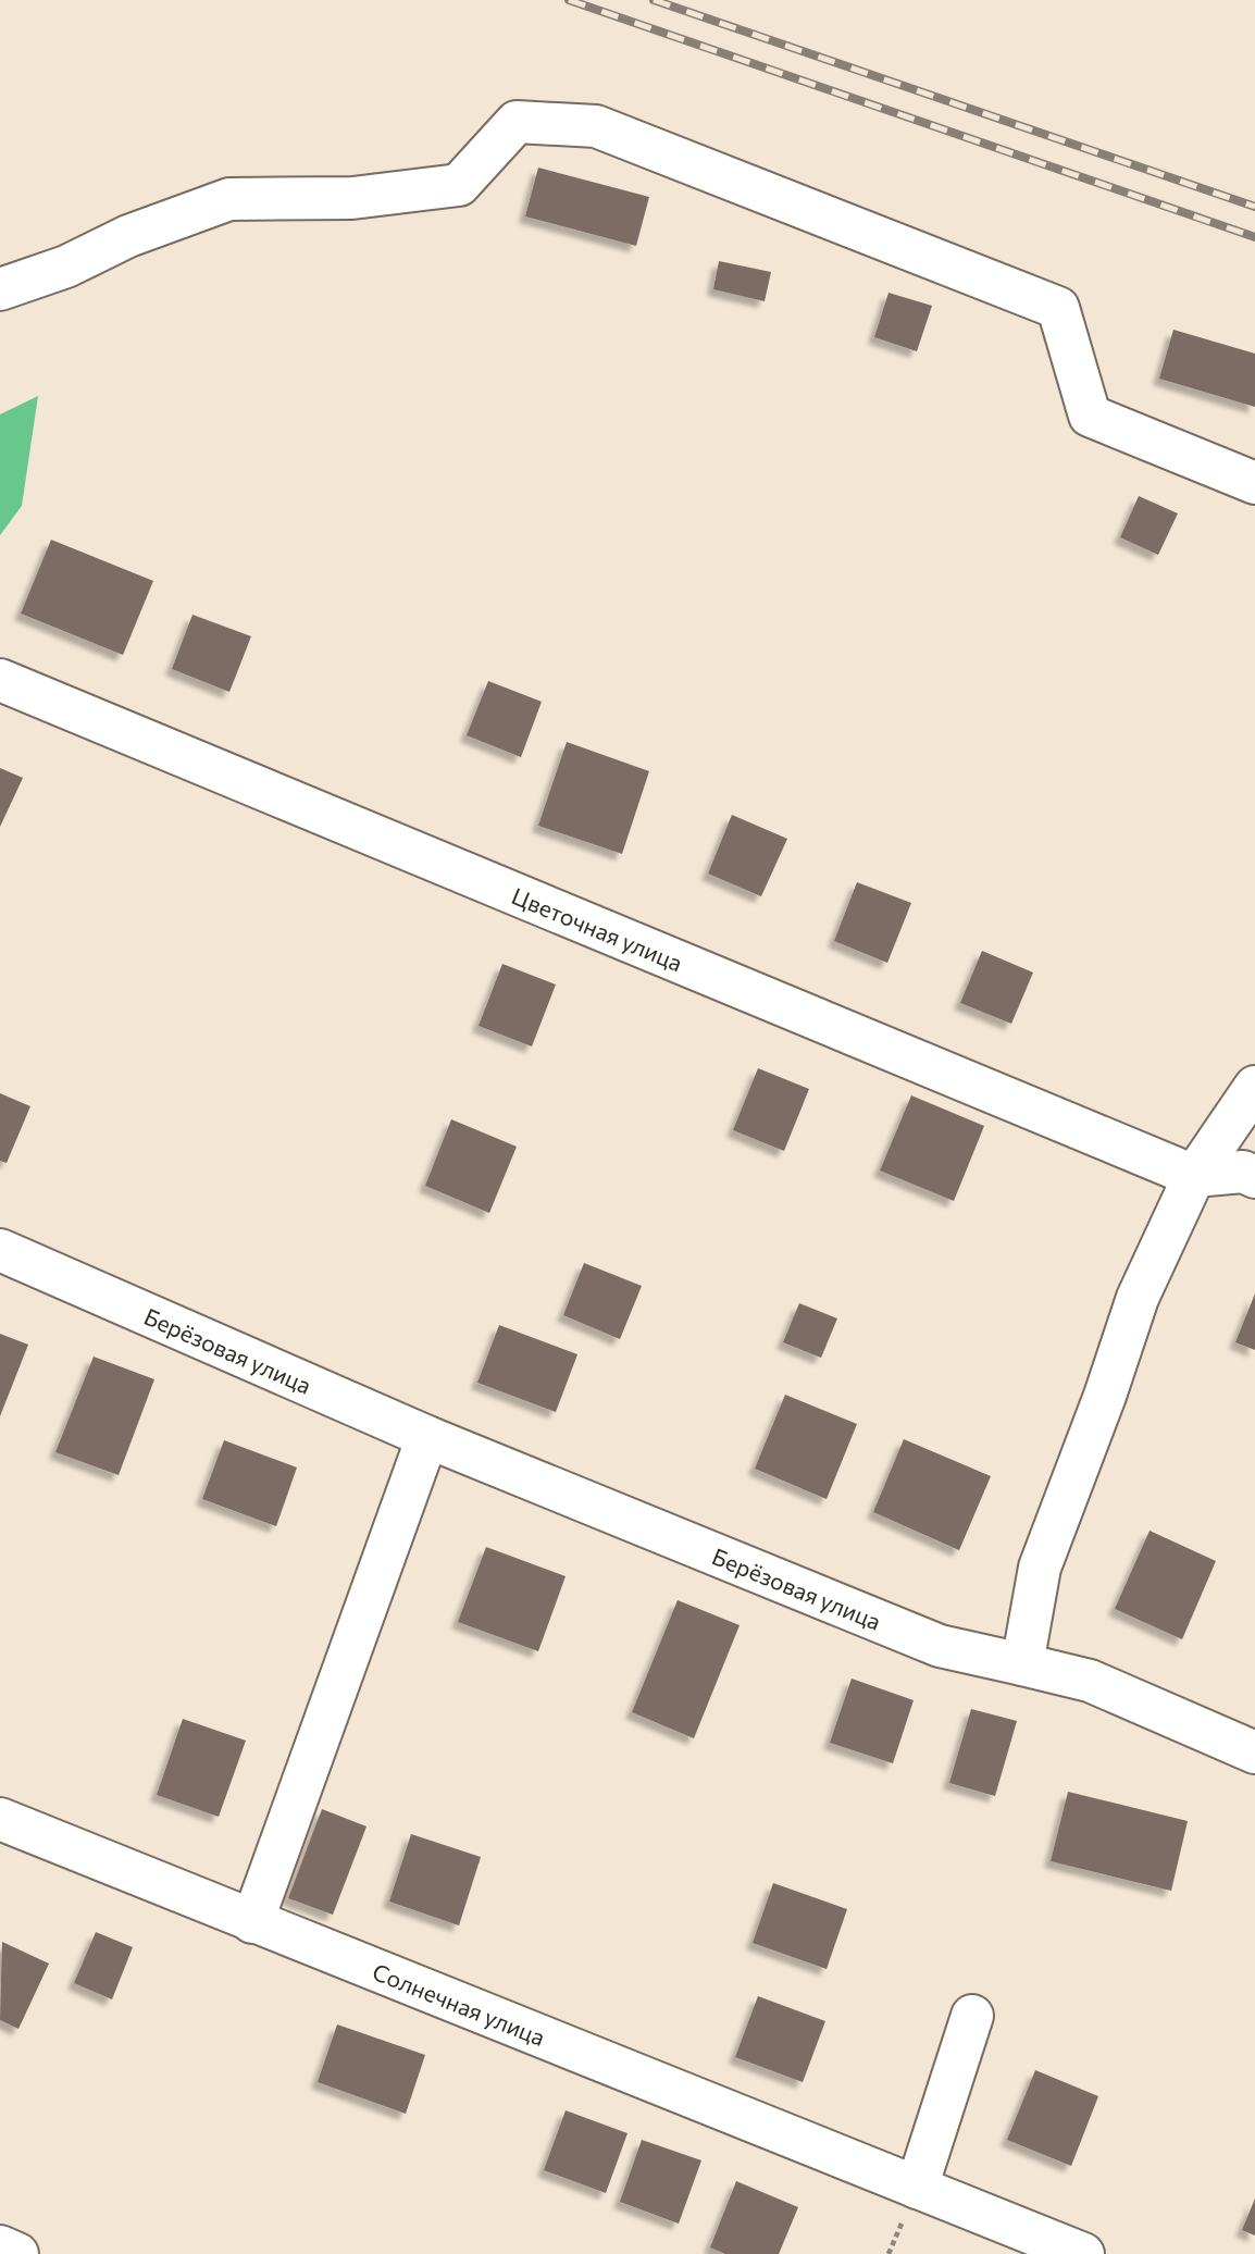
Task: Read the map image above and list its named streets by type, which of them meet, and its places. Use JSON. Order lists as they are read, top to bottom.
{
  "streets": {
    "street": ["Цветочная улица", "Берёзовая улица", "Солнечная улица"]
  }
}
